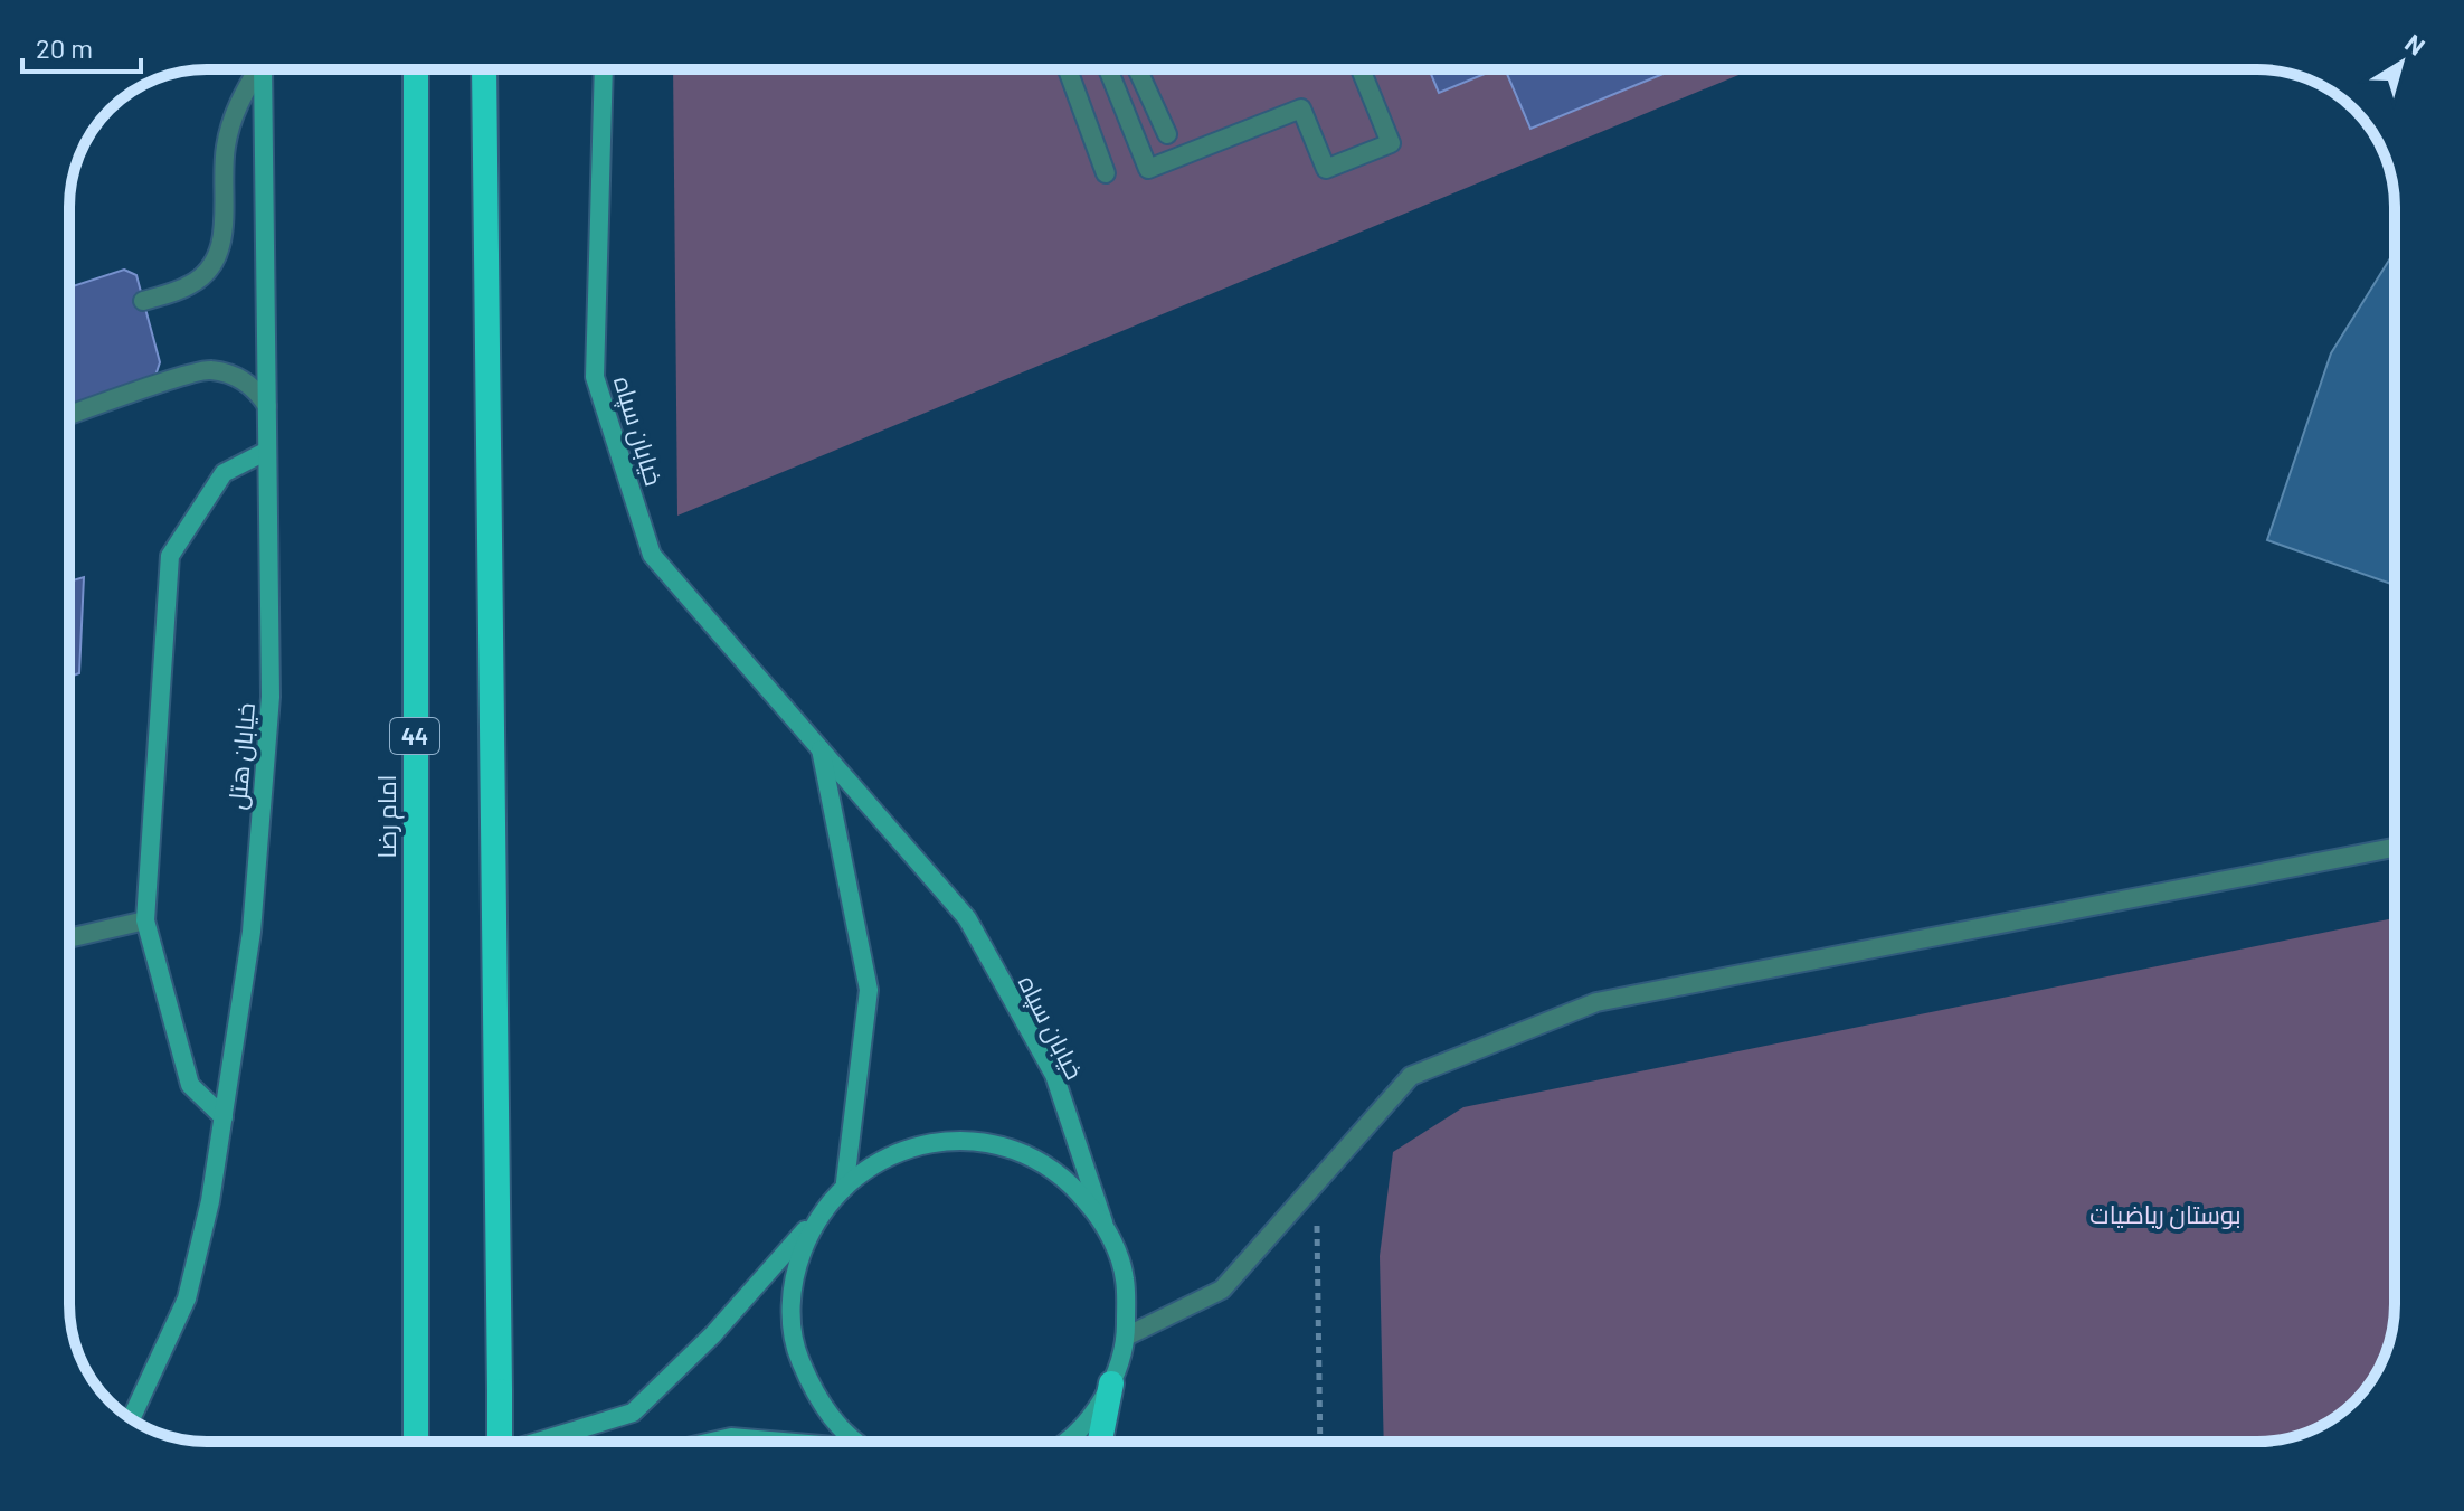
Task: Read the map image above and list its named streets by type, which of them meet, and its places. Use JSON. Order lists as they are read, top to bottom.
{
  "streets": {
    "highway": ["44", "امام رضا"],
    "main road": ["خیابان سپاه", "خیابان هتل"]
  },
  "parks": ["بوستان ریاضیات"],
  "scale_bar": "20 m",
  "north": "top right"
}
